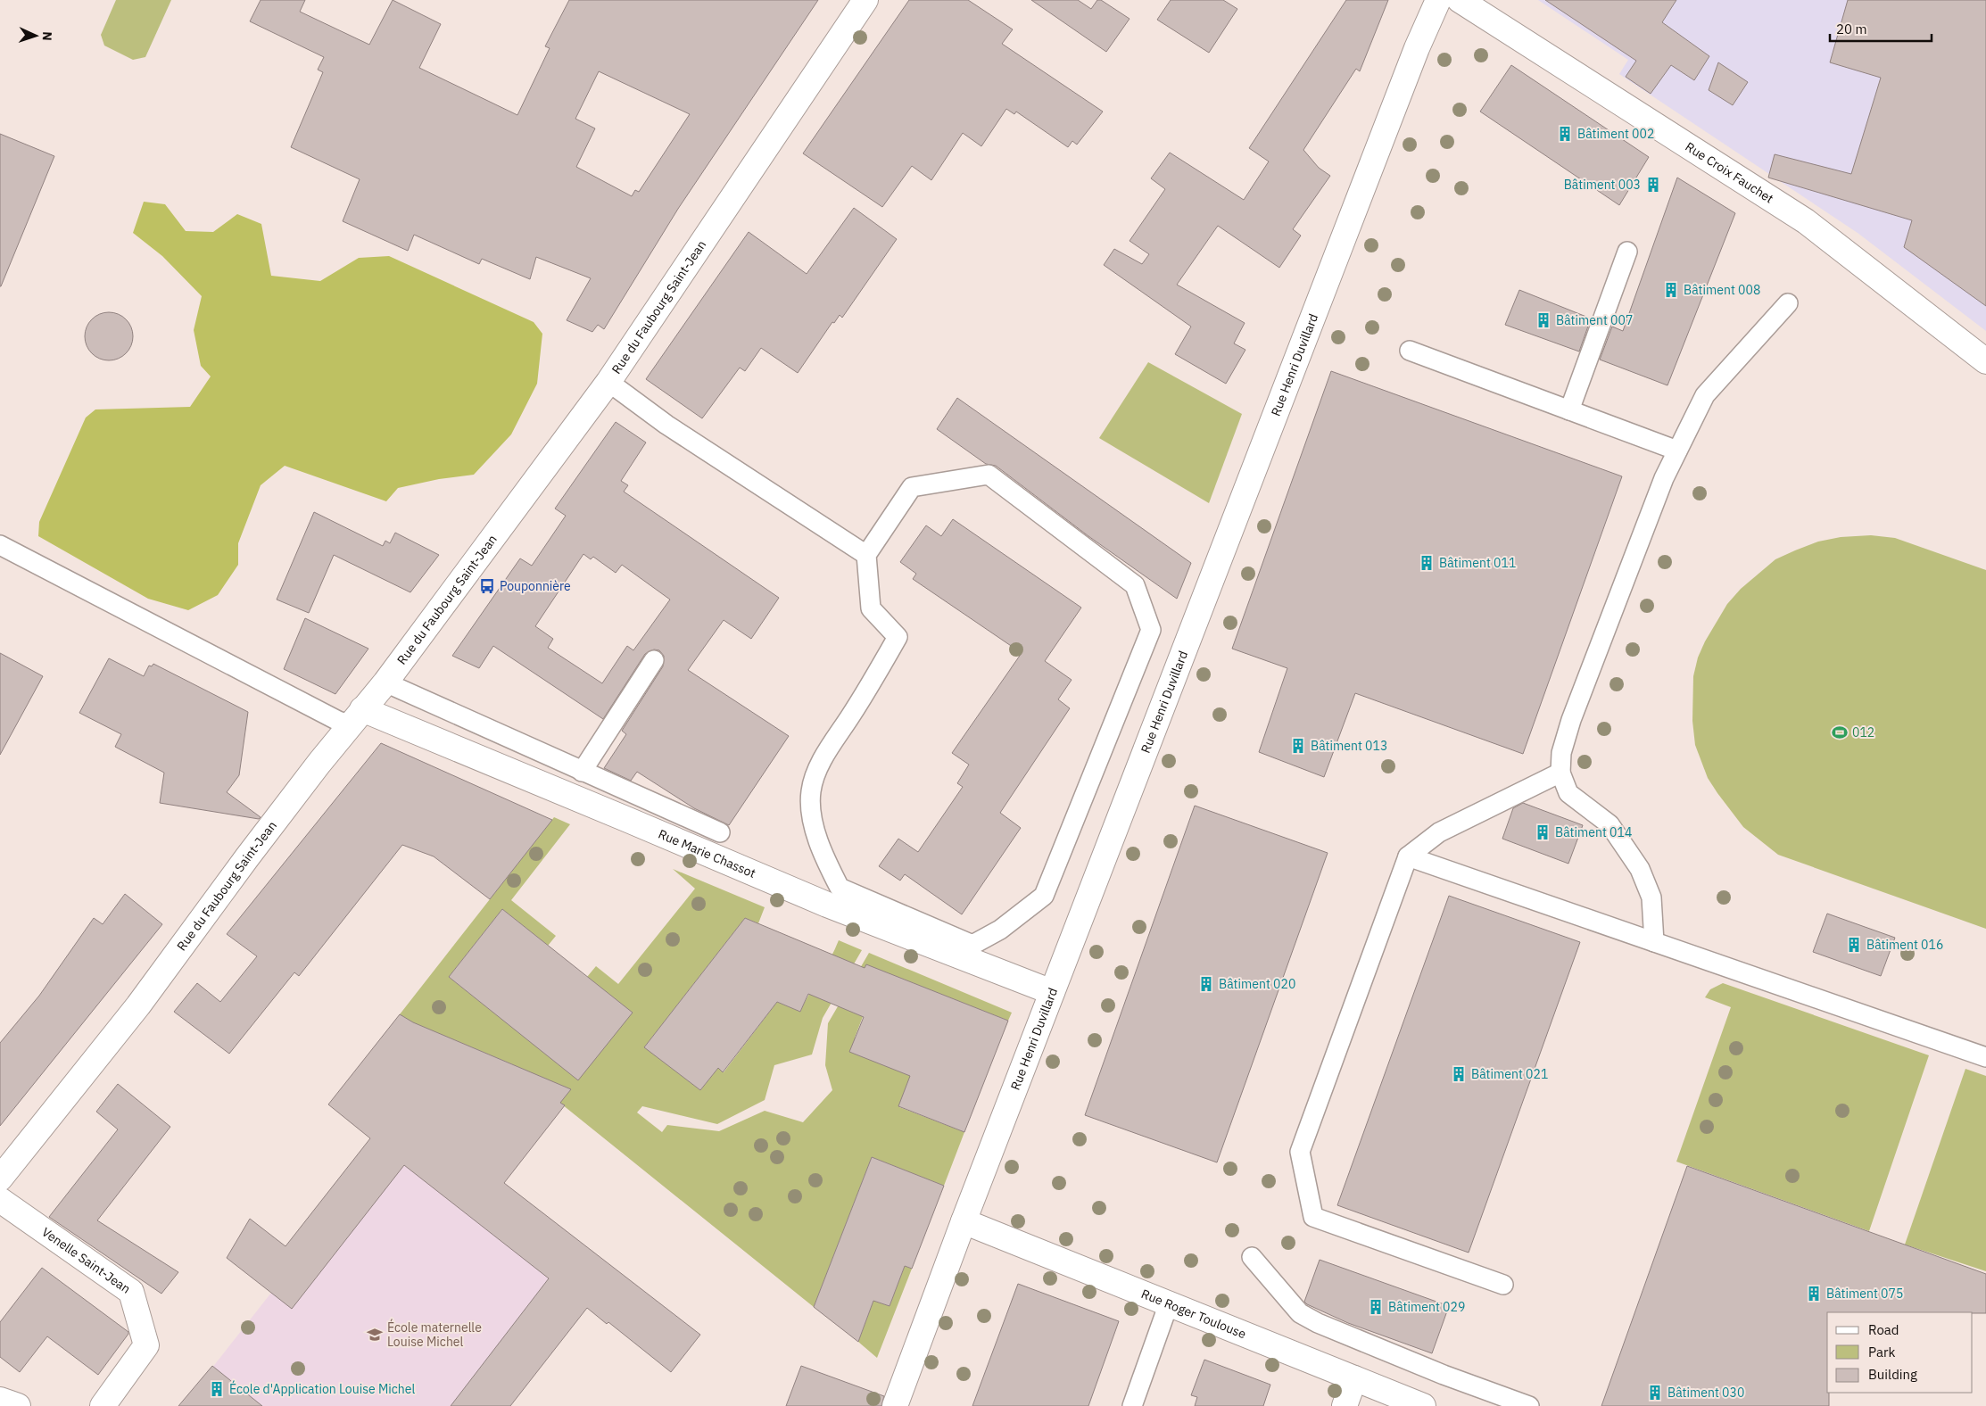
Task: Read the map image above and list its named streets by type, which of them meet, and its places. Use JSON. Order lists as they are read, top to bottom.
{
  "streets": {
    "street": [
      "Rue Croix Fauchet",
      "Rue du Faubourg Saint-Jean",
      "Rue Henri Duvillard",
      "Rue Marie Chassot",
      "Venelle Saint-Jean",
      "Rue Roger Toulouse"
    ]
  },
  "crossings": [
    ["Rue du Faubourg Saint-Jean", "Rue Marie Chassot"],
    ["Rue Henri Duvillard", "Rue Marie Chassot"],
    ["Rue Henri Duvillard", "Rue Roger Toulouse"]
  ],
  "places": {
    "building": [
      "Bâtiment 002",
      "Bâtiment 003",
      "Bâtiment 008",
      "Bâtiment 007",
      "Bâtiment 011",
      "Bâtiment 013",
      "Bâtiment 014",
      "Bâtiment 016",
      "Bâtiment 020",
      "Bâtiment 021",
      "Bâtiment 075",
      "Bâtiment 029",
      "École d'Application Louise Michel",
      "Bâtiment 030"
    ],
    "bus stop": ["Pouponnière"],
    "sports": ["012"],
    "school or university": ["École maternelle Louise Michel"]
  },
  "legend": ["Road", "Park", "Building"],
  "scale_bar": "20 m",
  "north": "right"
}
